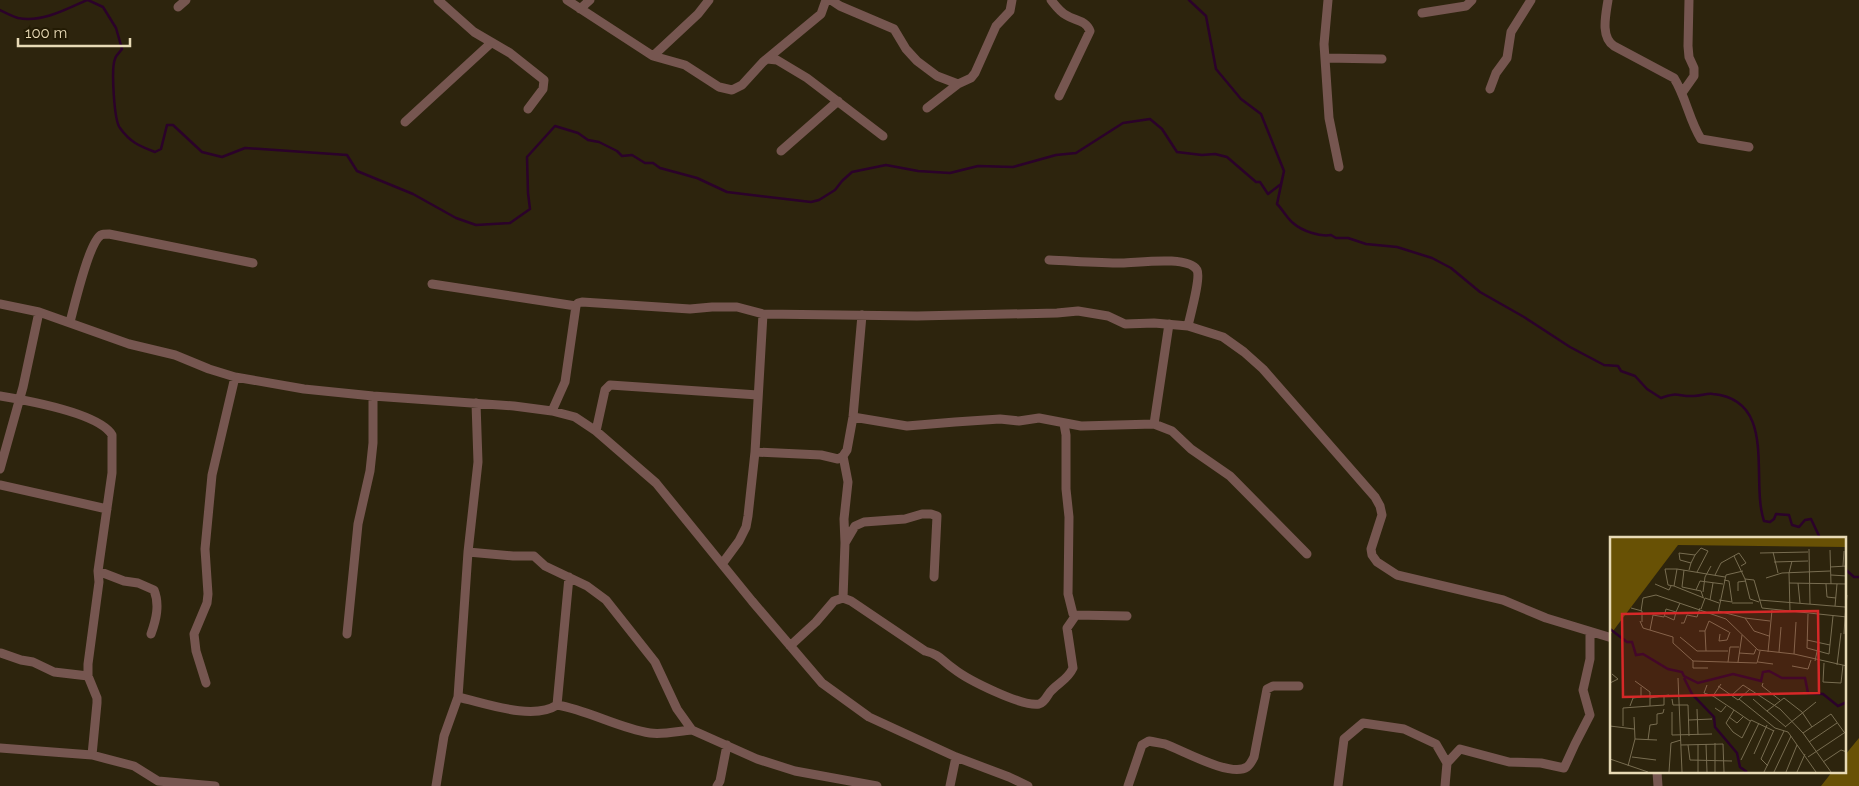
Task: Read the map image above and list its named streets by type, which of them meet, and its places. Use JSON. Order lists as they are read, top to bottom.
{
  "scale_bar": "100 m"
}
